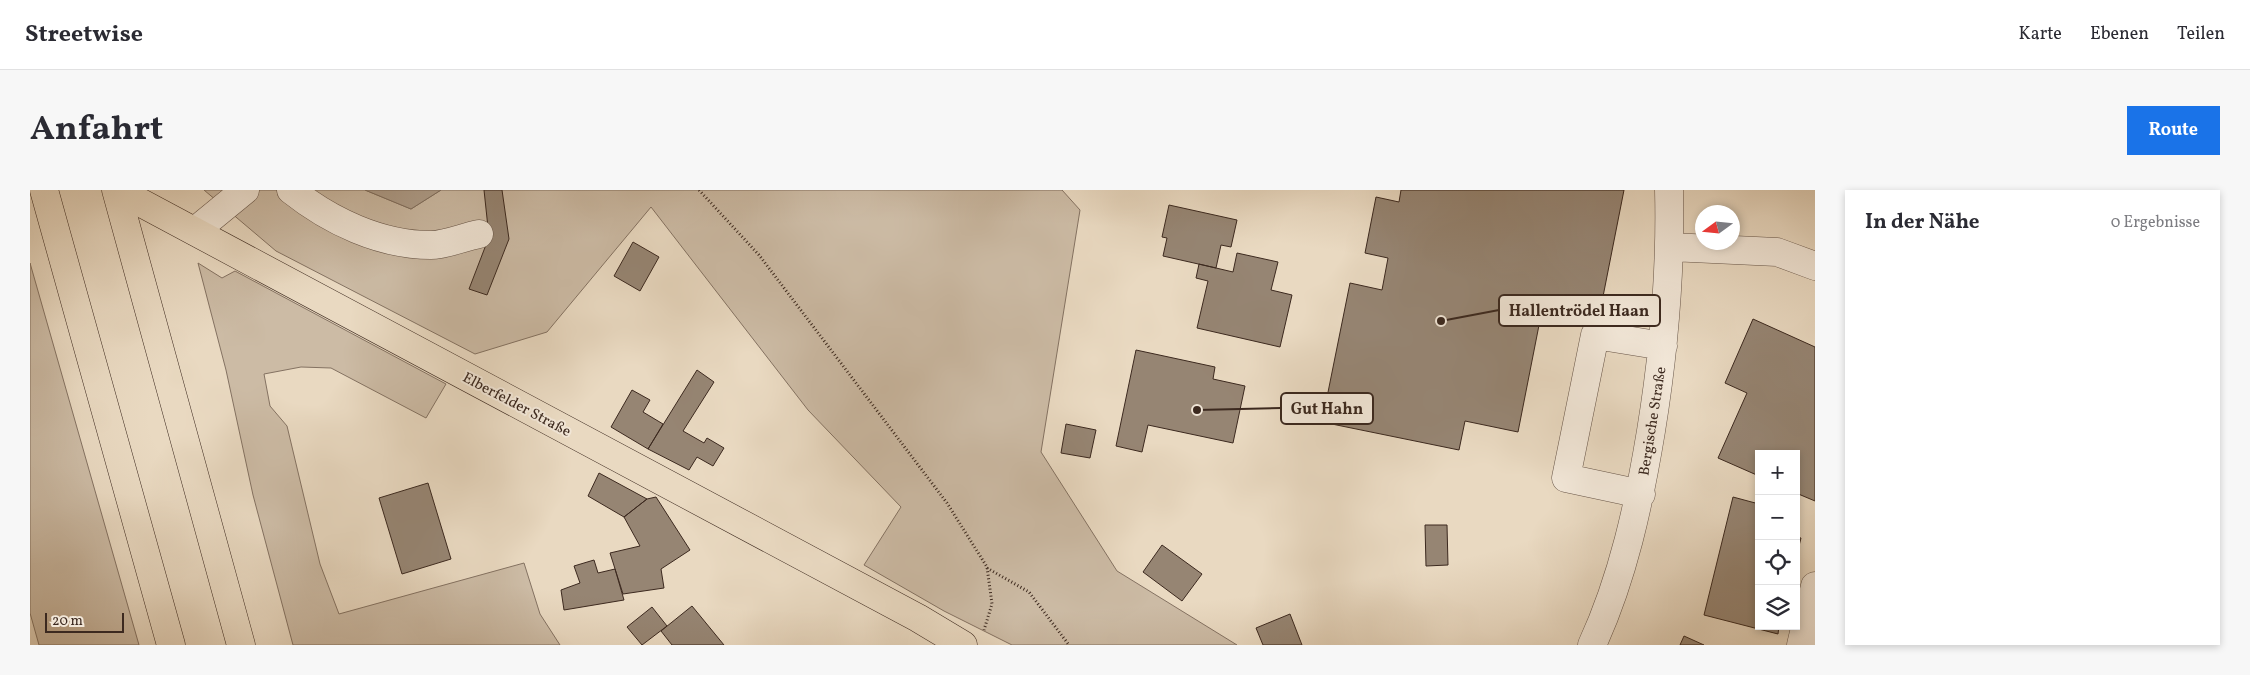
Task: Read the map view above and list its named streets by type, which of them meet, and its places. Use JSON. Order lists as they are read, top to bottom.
{
  "streets": {
    "main road": ["Elberfelder Straße"],
    "street": ["Bergische Straße"]
  },
  "places": ["Hallentrödel Haan", "Gut Hahn"],
  "scale_bar": "20 m",
  "north": "left",
  "page": {
    "header": "Streetwise",
    "nav": ["Karte", "Ebenen", "Teilen"],
    "title": "Anfahrt",
    "buttons": "Route",
    "heading": ["In der Nähe", "0 Ergebnisse"],
    "map_buttons": ["+", "−"],
    "scale": "20 m"
  }
}
